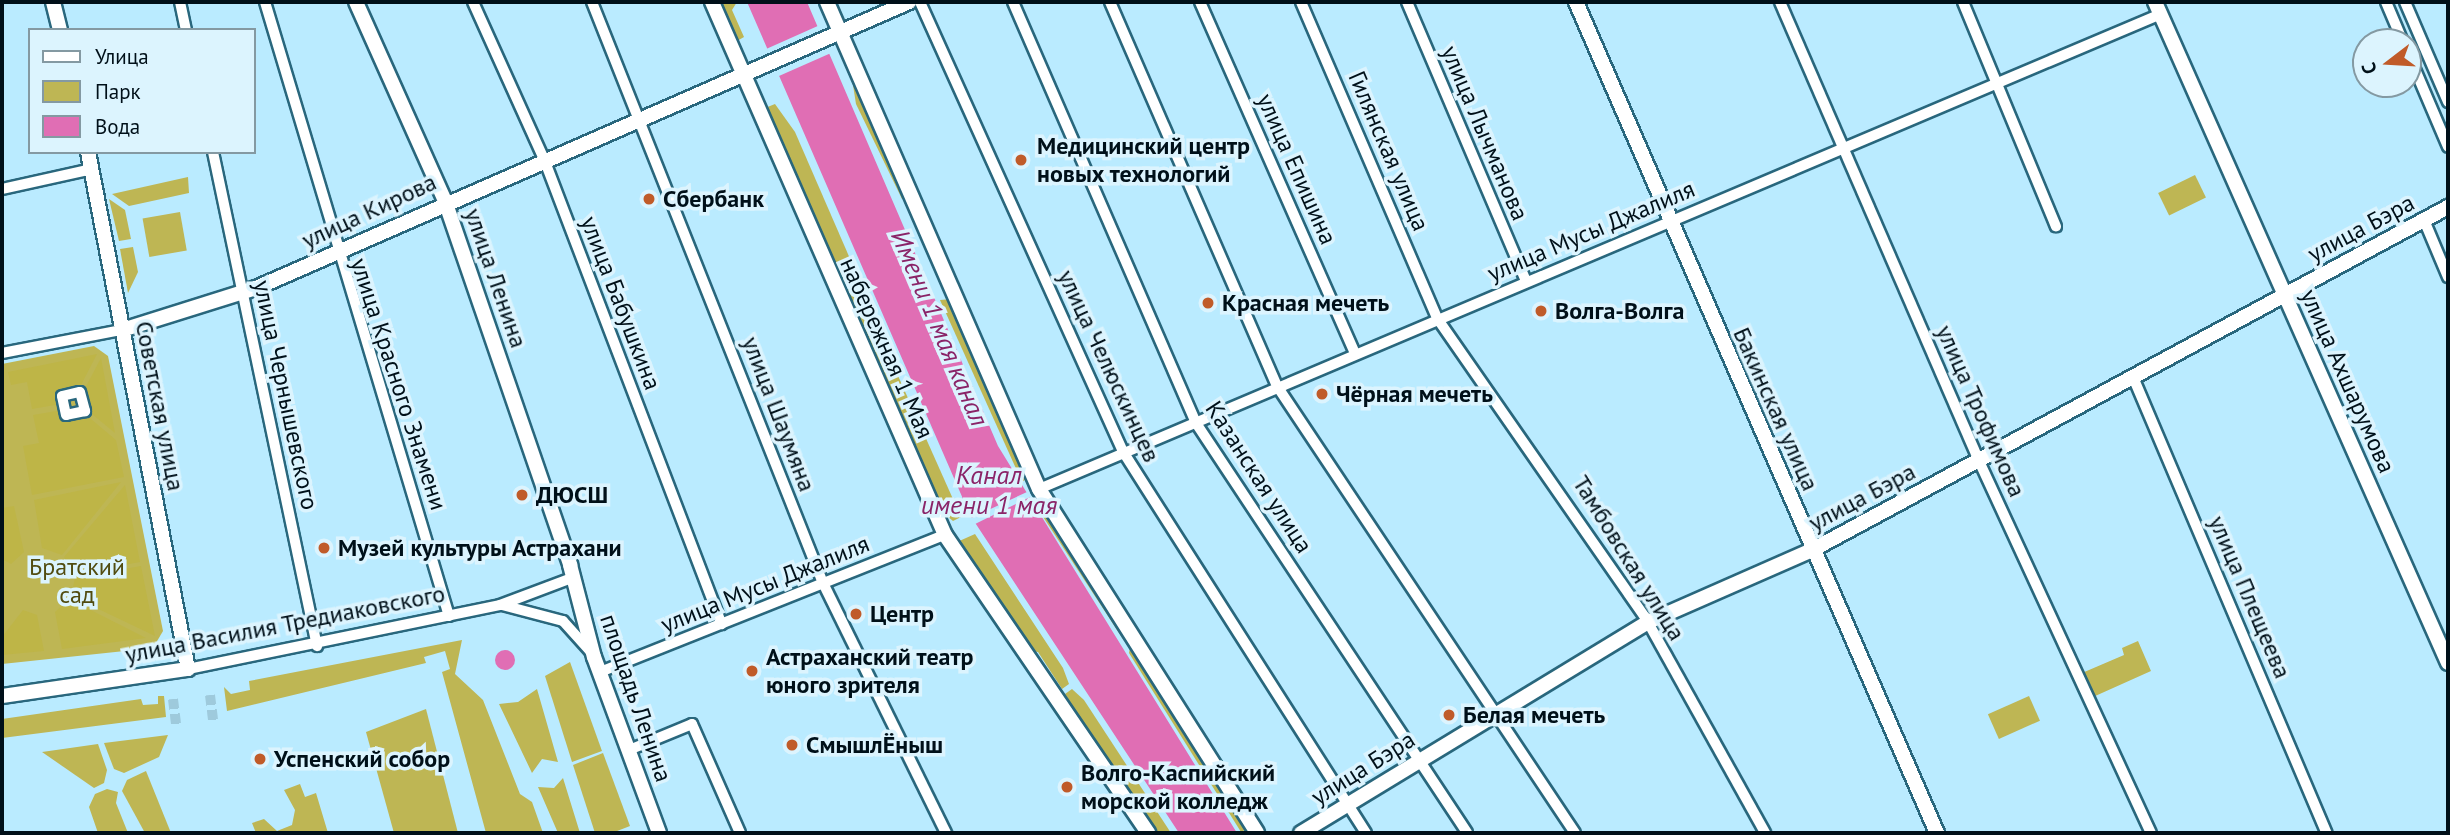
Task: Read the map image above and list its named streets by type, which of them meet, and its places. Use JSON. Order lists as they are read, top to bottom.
{
  "streets": {
    "main road": [
      "улица Кирова",
      "улица Бэра",
      "улица Ленина",
      "набережная 1 Мая",
      "улица Ахшарумова",
      "Советская улица",
      "Бакинская улица",
      "улица Василия Тредиаковского",
      "площадь Ленина"
    ],
    "street": [
      "улица Лычманова",
      "Гилянская улица",
      "улица Епишина",
      "улица Мусы Джалиля",
      "улица Бабушкина",
      "улица Челюскинцев",
      "улица Красного Знамени",
      "улица Чернышевского",
      "улица Трофимова",
      "улица Шаумяна",
      "Казанская улица",
      "Тамбовская улица",
      "улица Плещеева"
    ]
  },
  "crossings": [
    ["улица Лычманова", "улица Мусы Джалиля"],
    ["Гилянская улица", "улица Мусы Джалиля"],
    ["Гилянская улица", "Тамбовская улица"],
    ["улица Епишина", "улица Мусы Джалиля"],
    ["улица Кирова", "улица Ленина"],
    ["улица Кирова", "улица Бабушкина"],
    ["улица Кирова", "набережная 1 Мая"],
    ["улица Кирова", "улица Красного Знамени"],
    ["улица Кирова", "улица Чернышевского"],
    ["улица Кирова", "Советская улица"],
    ["улица Кирова", "улица Шаумяна"],
    ["улица Бэра", "улица Челюскинцев"],
    ["улица Бэра", "улица Ахшарумова"],
    ["улица Бэра", "Бакинская улица"],
    ["улица Бэра", "улица Трофимова"],
    ["улица Бэра", "Казанская улица"],
    ["улица Бэра", "Тамбовская улица"],
    ["улица Бэра", "улица Плещеева"],
    ["улица Мусы Джалиля", "улица Бабушкина"],
    ["улица Мусы Джалиля", "набережная 1 Мая"],
    ["улица Мусы Джалиля", "улица Челюскинцев"],
    ["улица Мусы Джалиля", "улица Ахшарумова"],
    ["улица Мусы Джалиля", "Бакинская улица"],
    ["улица Мусы Джалиля", "улица Трофимова"],
    ["улица Мусы Джалиля", "улица Шаумяна"],
    ["улица Мусы Джалиля", "Казанская улица"],
    ["улица Мусы Джалиля", "Тамбовская улица"],
    ["улица Мусы Джалиля", "площадь Ленина"],
    ["улица Ленина", "улица Василия Тредиаковского"],
    ["улица Ленина", "площадь Ленина"],
    ["улица Красного Знамени", "улица Василия Тредиаковского"],
    ["улица Чернышевского", "улица Василия Тредиаковского"],
    ["Советская улица", "улица Василия Тредиаковского"],
    ["улица Василия Тредиаковского", "площадь Ленина"]
  ],
  "water": ["Имени 1 мая канал", "Канал имени 1 мая"],
  "parks": ["Братский сад"],
  "places": [
    "Медицинский центр новых технологий",
    "Сбербанк",
    "Красная мечеть",
    "Волга-Волга",
    "Чёрная мечеть",
    "ДЮСШ",
    "Музей культуры Астрахани",
    "Центр",
    "Астраханский театр юного зрителя",
    "Белая мечеть",
    "СмышлЁныш",
    "Успенский собор",
    "Волго-Каспийский морской колледж"
  ],
  "legend": ["Улица", "Парк", "Вода"],
  "north": "left"
}
